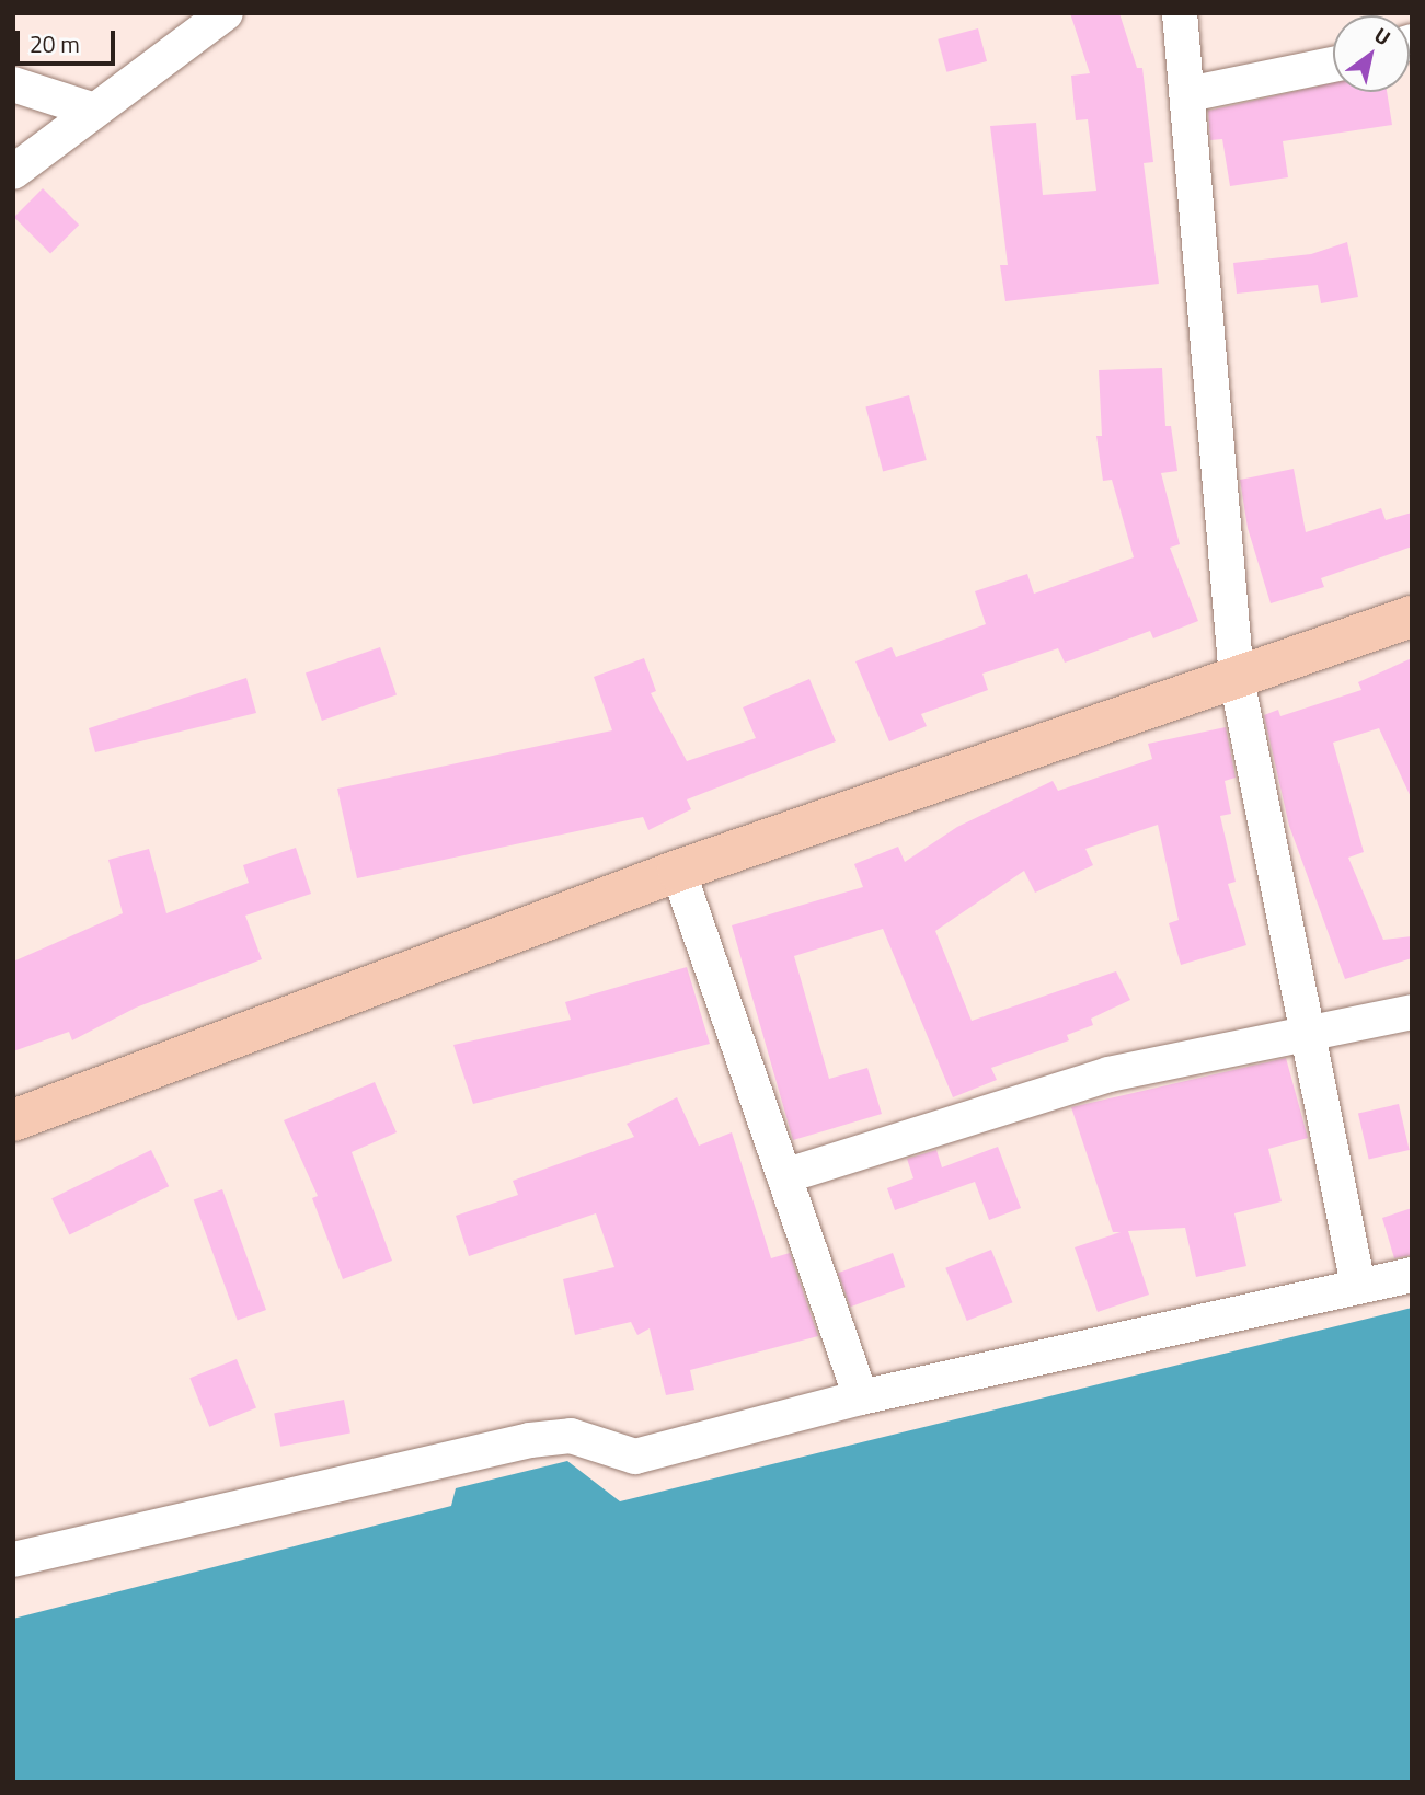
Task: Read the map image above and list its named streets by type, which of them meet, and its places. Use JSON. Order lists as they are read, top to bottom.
{
  "scale_bar": "20 m",
  "north": "top right"
}
